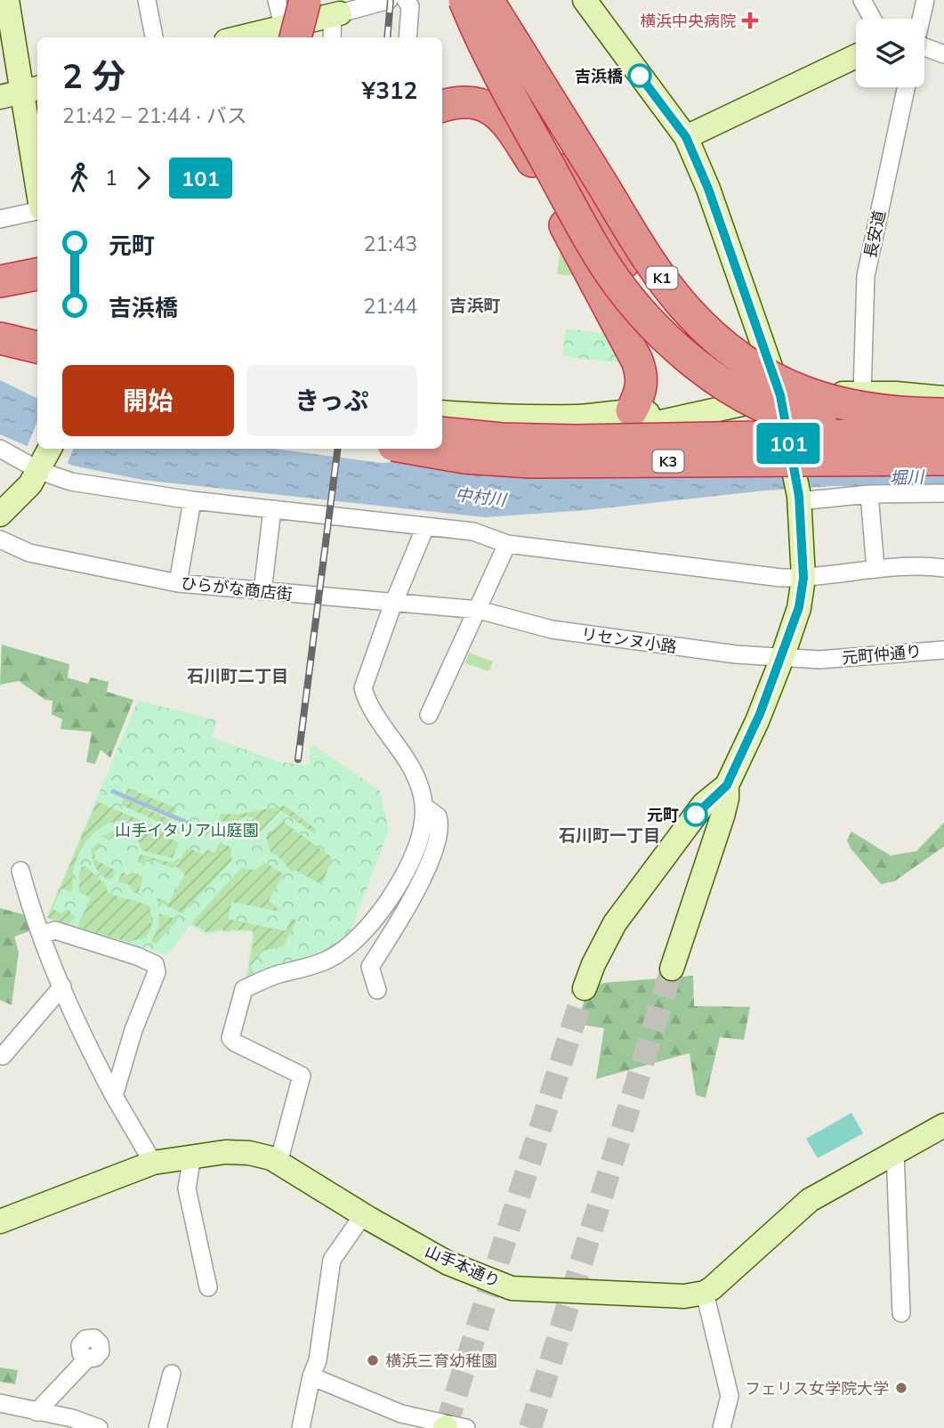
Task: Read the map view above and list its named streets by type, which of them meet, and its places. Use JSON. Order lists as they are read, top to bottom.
{
  "streets": {
    "highway": ["K1", "K3"],
    "street": [
      "長安道",
      "ひらがな商店街",
      "リセンヌ小路",
      "元町仲通り",
      "山手本通り"
    ]
  },
  "crossings": [
    ["ひらがな商店街", "リセンヌ小路"],
    ["リセンヌ小路", "元町仲通り"]
  ],
  "districts": ["吉浜町", "石川町二丁目", "石川町一丁目"],
  "water": ["堀川", "中村川"],
  "parks": ["山手イタリア山庭園"],
  "places": {
    "health": ["横浜中央病院"],
    "other": [
      "吉浜橋",
      "元町",
      "横浜三育幼稚園",
      "フェリス女学院大学"
    ]
  },
  "lines": ["bus line 101"],
  "page": {
    "on_map": "101",
    "heading": ["2 分", "21:42 – 21:44 · バス", "¥312"],
    "legs": ["1", "101"],
    "list": [
      {
        "name": "元町",
        "value": "21:43"
      },
      {
        "name": "吉浜橋",
        "value": "21:44"
      }
    ],
    "buttons": ["開始", "きっぷ"]
  }
}
